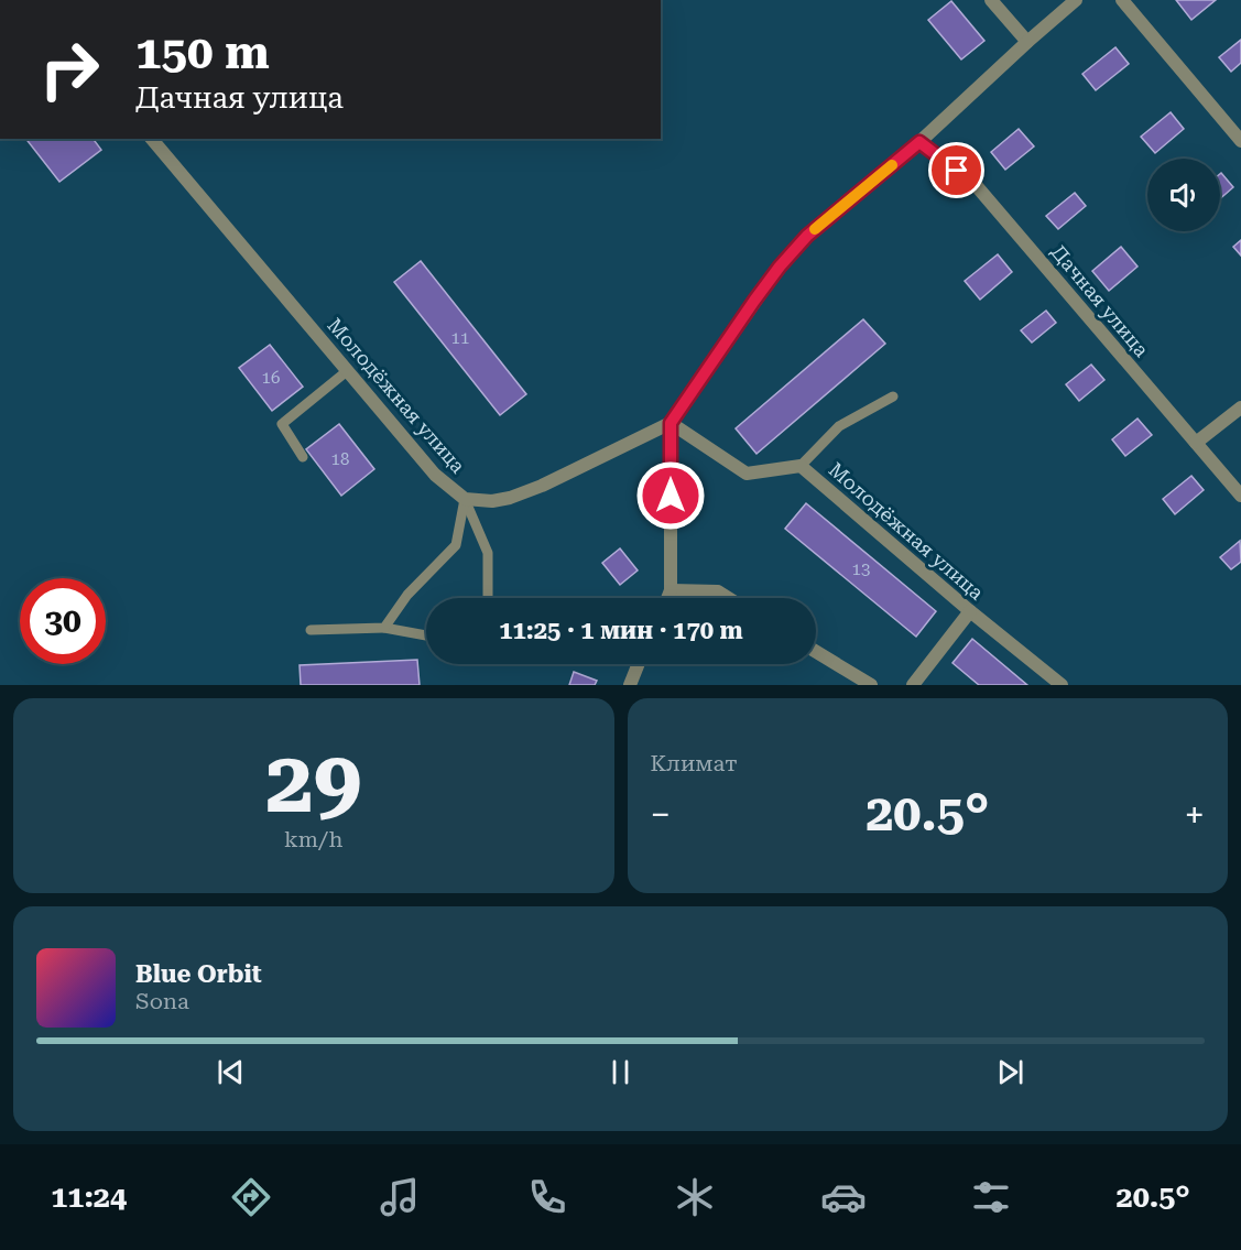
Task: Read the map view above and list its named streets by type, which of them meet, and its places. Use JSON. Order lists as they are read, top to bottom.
{
  "streets": {
    "street": ["Дачная улица", "Молодёжная улица"]
  },
  "house_numbers": [
    "11",
    "16",
    "18",
    "13"
  ],
  "page": {
    "turn": ["150 m", "Дачная улица"],
    "limit": "30",
    "trip": "11:25 · 1 мин · 170 m",
    "tile": [
      ["29", "km/h"],
      "Климат"
    ],
    "heat": ["−", "20.5°", "+"],
    "song": ["Blue Orbit", "Sona"],
    "tabs": ["11:24", "20.5°"]
  }
}
